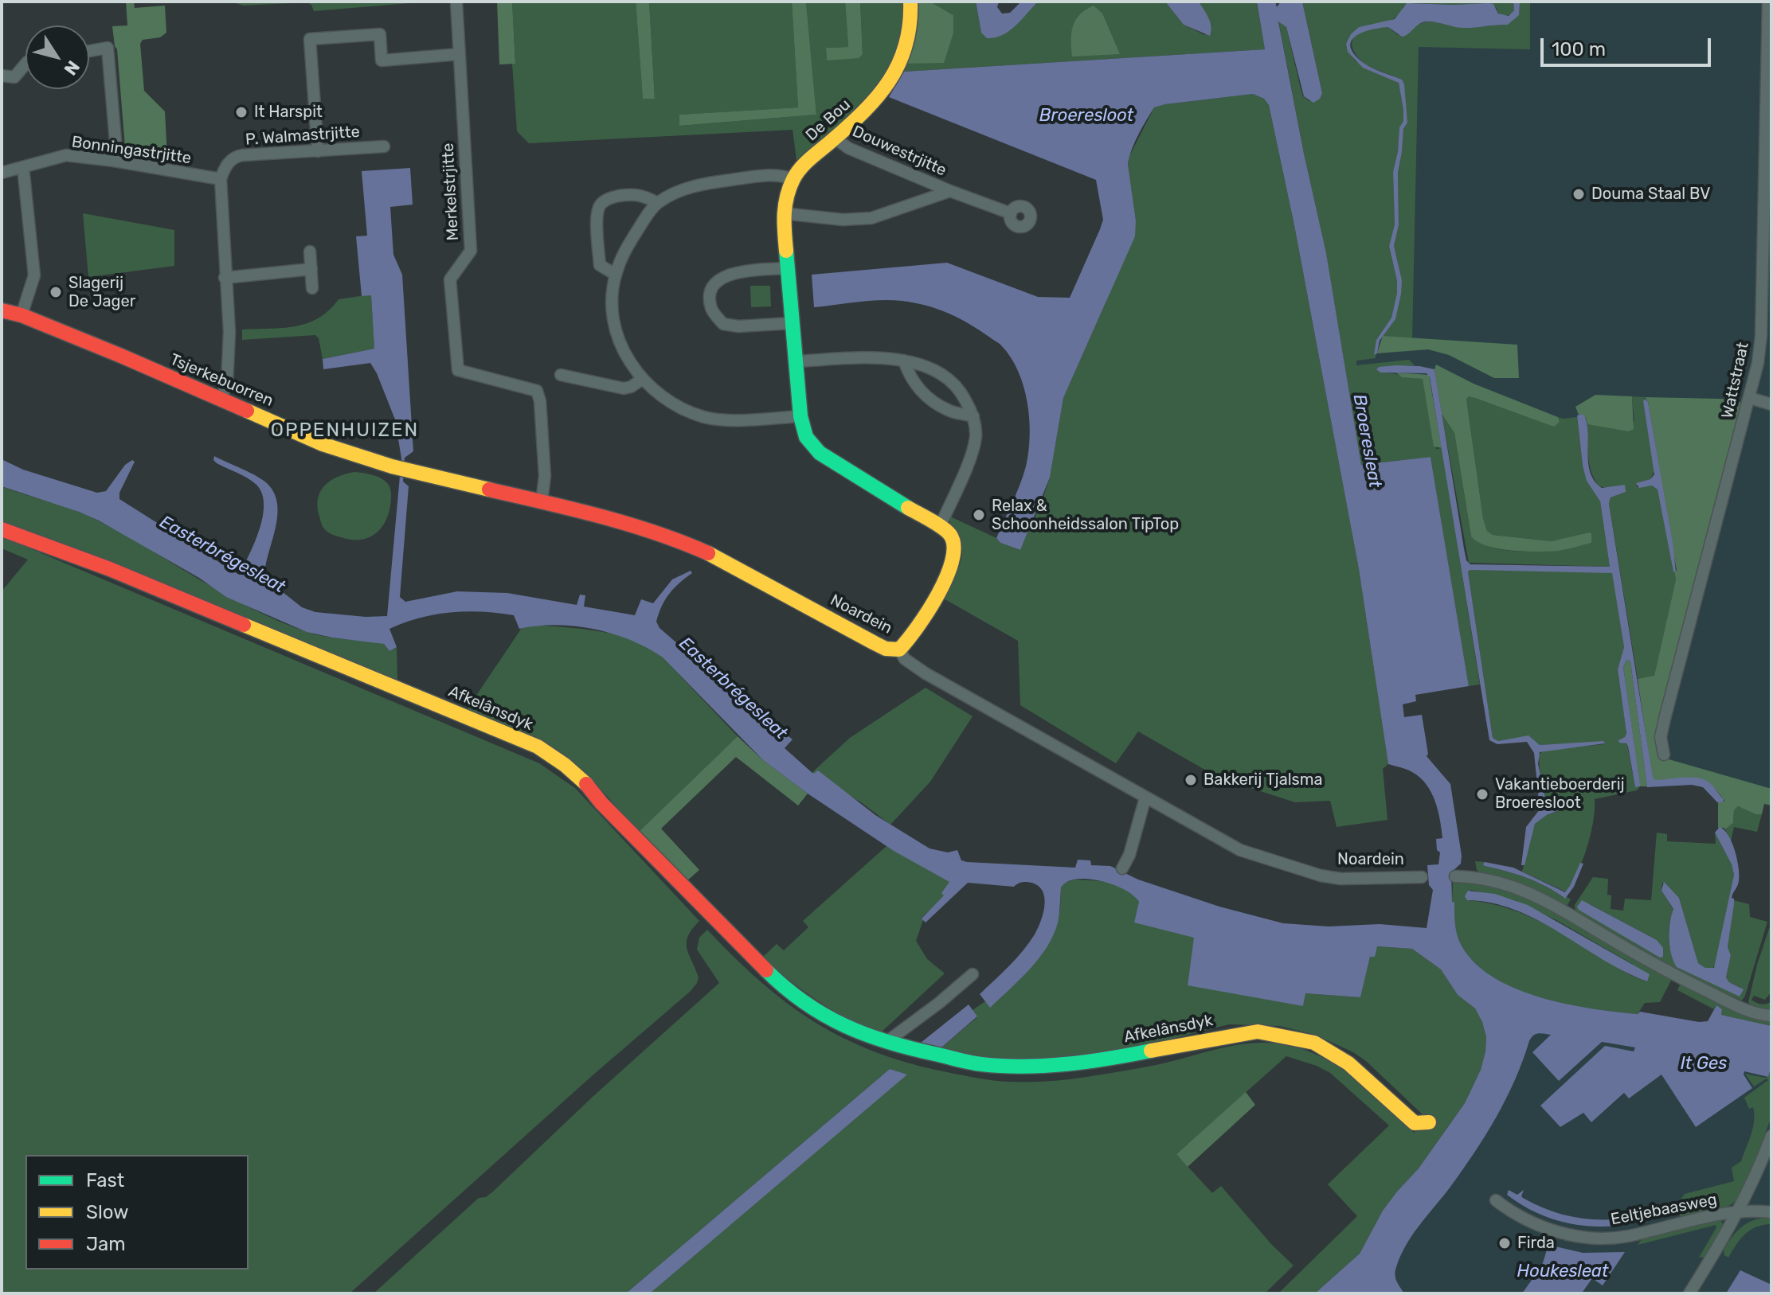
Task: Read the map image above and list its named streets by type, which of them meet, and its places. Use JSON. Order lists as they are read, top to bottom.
{
  "streets": {
    "street": [
      "De Bou",
      "P. Walmastrjitte",
      "Bonningastrjitte",
      "Douwestrjitte",
      "Merkelstrjitte",
      "Tsjerkebuorren",
      "Wattstraat",
      "Noardein",
      "Afkelânsdyk",
      "Eeltjebaasweg"
    ]
  },
  "crossings": [
    ["De Bou", "Douwestrjitte"],
    ["P. Walmastrjitte", "Bonningastrjitte"],
    ["Merkelstrjitte", "Tsjerkebuorren"],
    ["Merkelstrjitte", "Noardein"],
    ["Tsjerkebuorren", "Noardein"]
  ],
  "districts": ["OPPENHUIZEN"],
  "water": [
    "Broeresloot",
    "Broeresleat",
    "Easterbrégesleat",
    "It Ges",
    "Houkesleat"
  ],
  "places": [
    "It Harspit",
    "Douma Staal BV",
    "Slagerij De Jager",
    "Relax & Schoonheidssalon TipTop",
    "Bakkerij Tjalsma",
    "Vakantieboerderij Broeresloot",
    "Firda"
  ],
  "legend": ["Fast", "Slow", "Jam"],
  "scale_bar": "100 m",
  "north": "bottom right"
}
